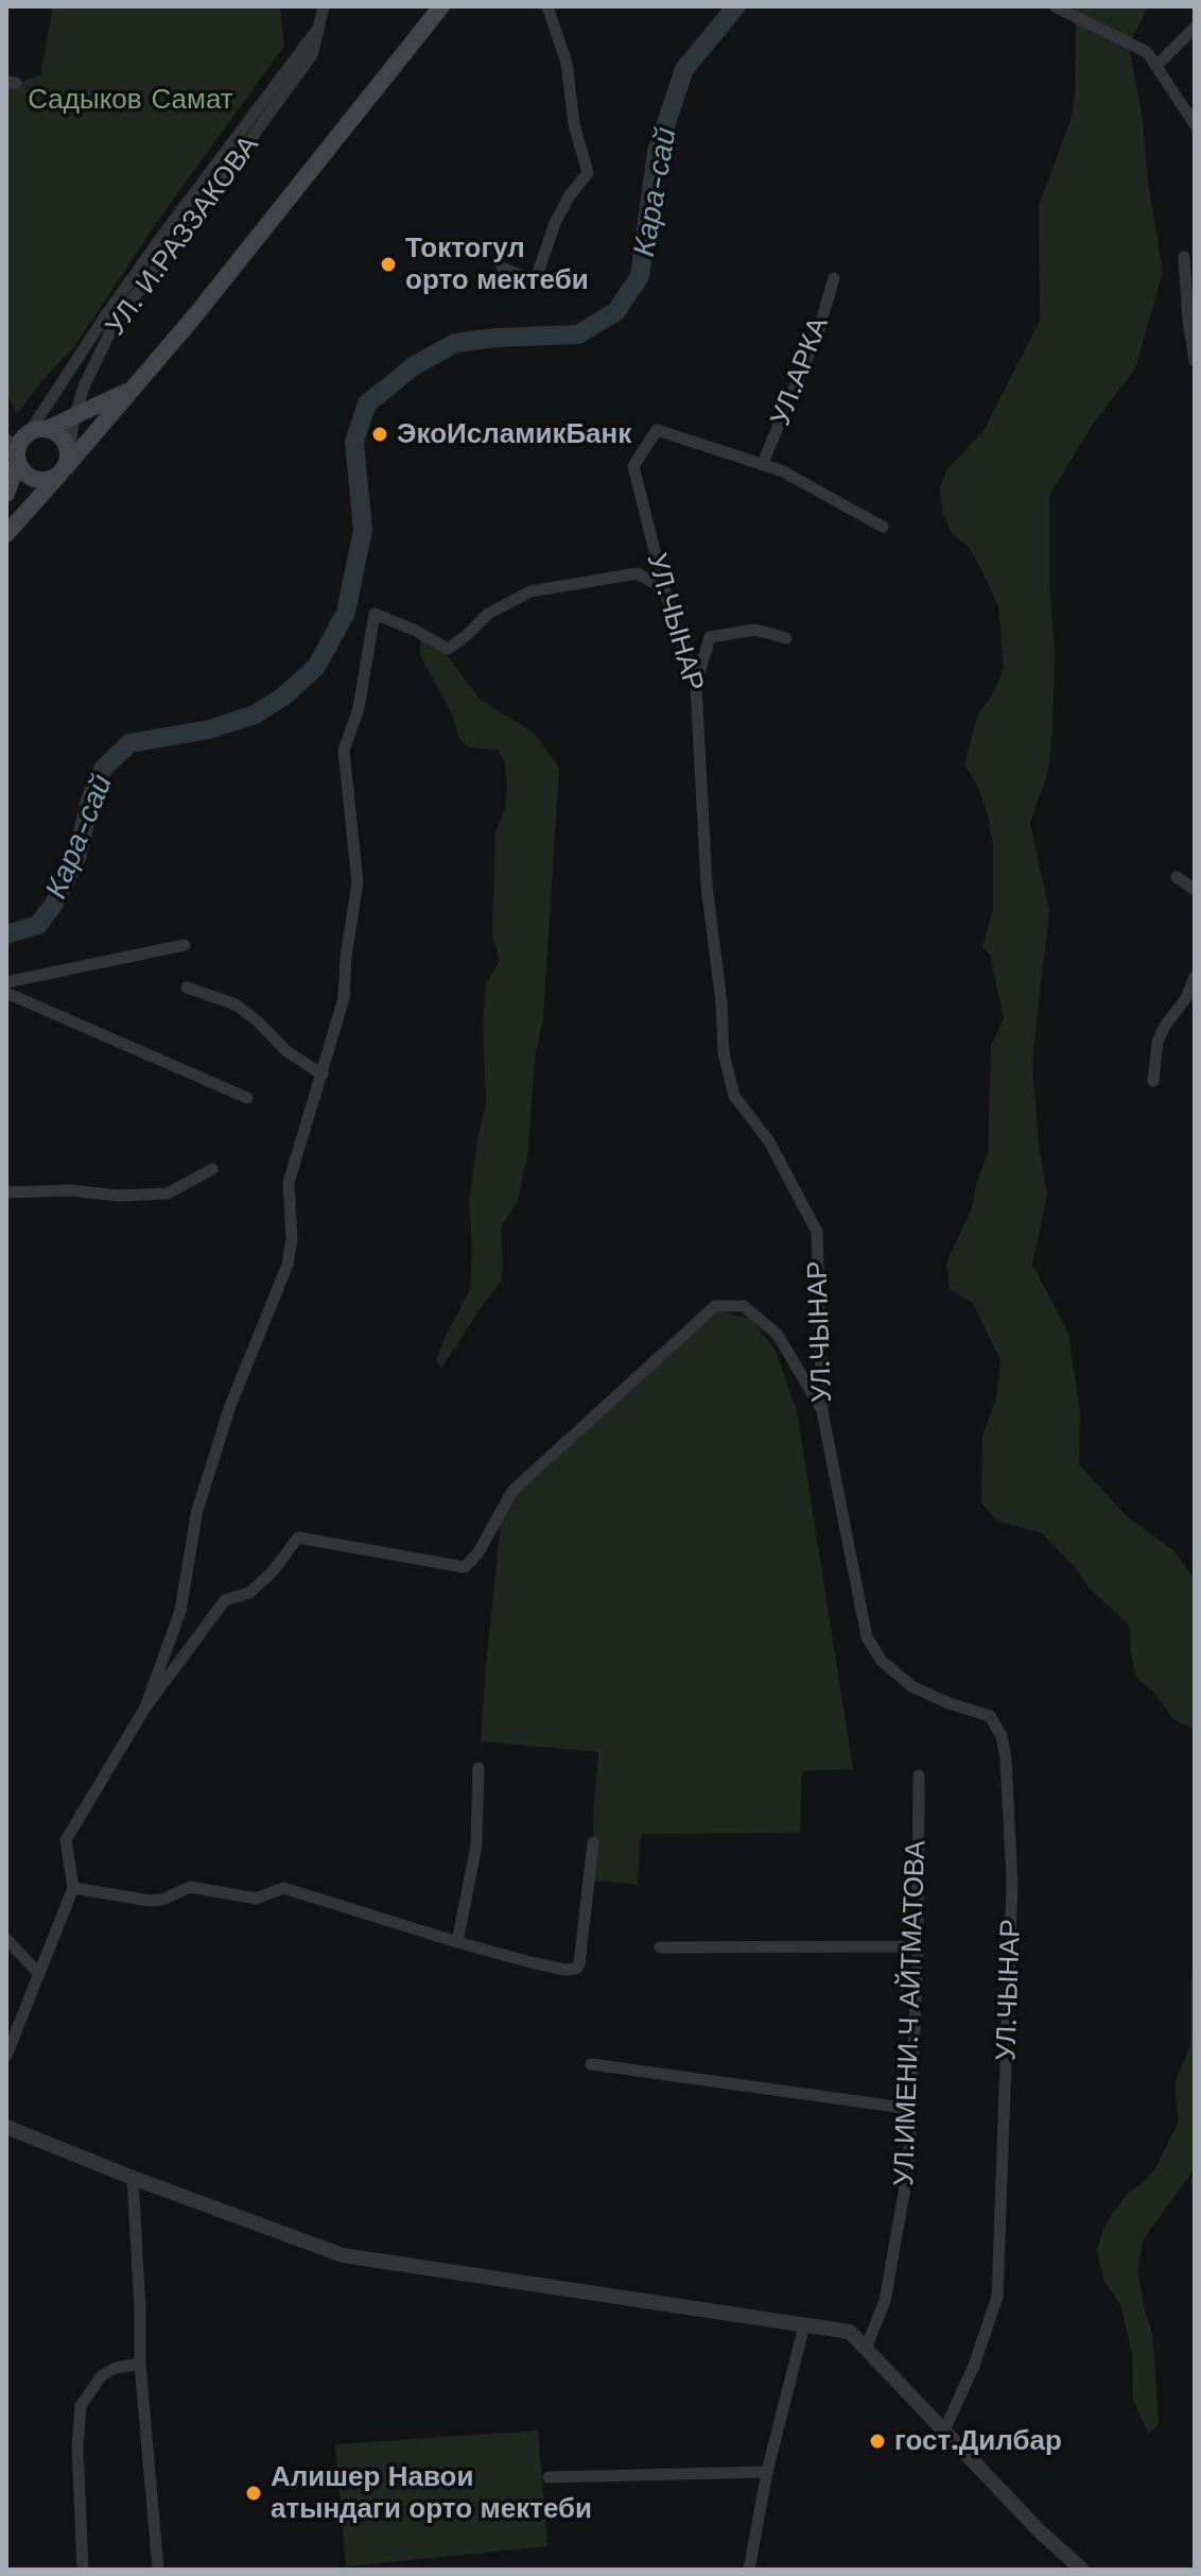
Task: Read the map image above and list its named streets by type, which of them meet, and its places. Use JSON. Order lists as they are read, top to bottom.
{
  "streets": {
    "street": [
      "УЛ. И.РАЗЗАКОВА",
      "УЛ.АРКА",
      "УЛ.ЧЫНАР",
      "УЛ.ИМЕНИ.Ч АЙТМАТОВА"
    ]
  },
  "crossings": [
    ["УЛ.АРКА", "УЛ.ЧЫНАР"]
  ],
  "water": ["Кара-сай"],
  "parks": ["Садыков Самат"],
  "places": [
    "Токтогул орто мектеби",
    "ЭкоИсламикБанк",
    "гост.Дилбар",
    "Алишер Навои атындаги орто мектеби"
  ]
}
